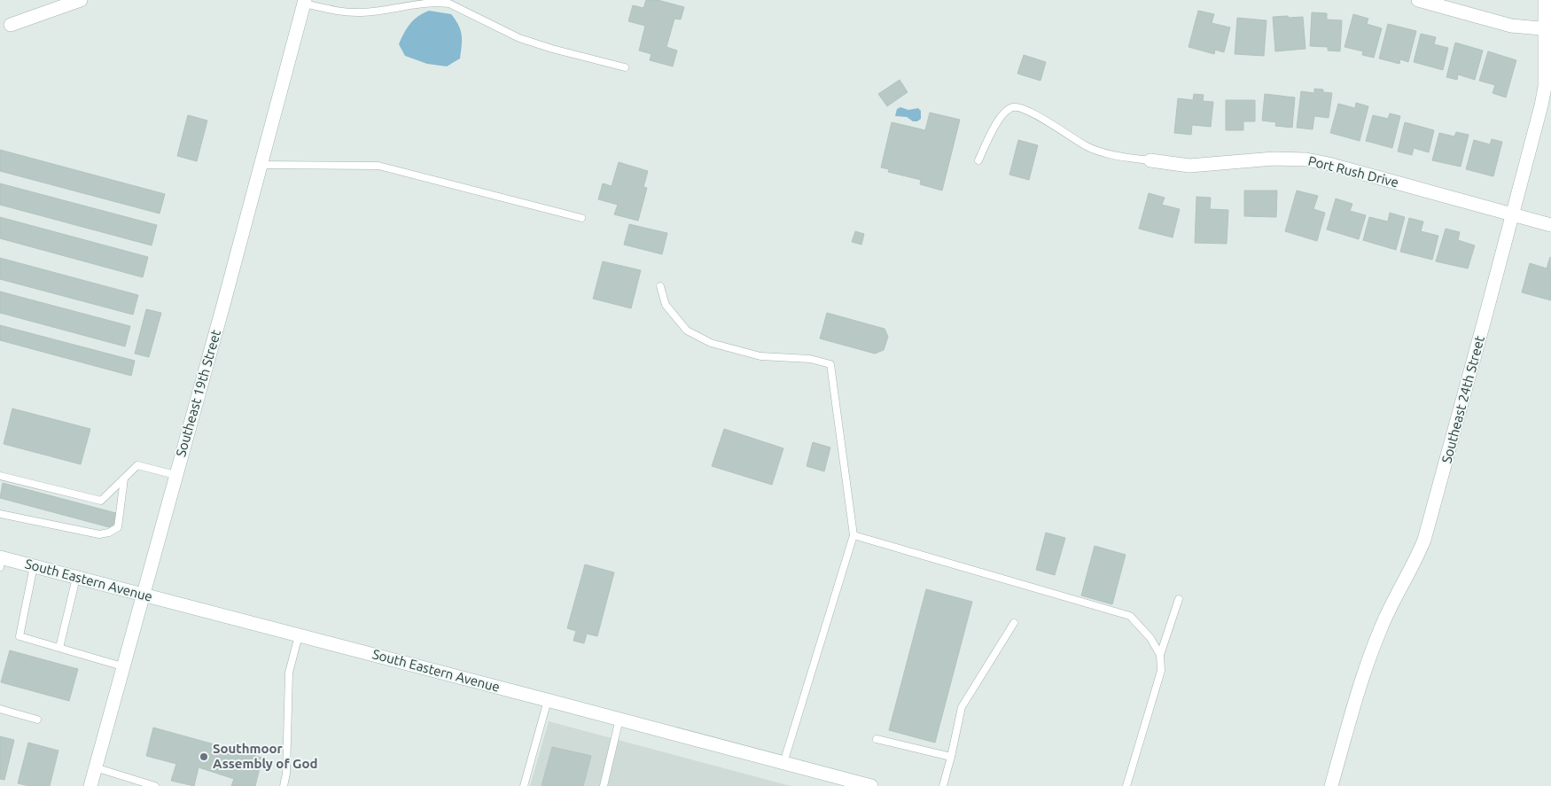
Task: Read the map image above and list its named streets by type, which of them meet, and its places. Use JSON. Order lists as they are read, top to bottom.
{
  "streets": {
    "street": [
      "Port Rush Drive",
      "Southeast 19th Street",
      "Southeast 24th Street",
      "South Eastern Avenue"
    ]
  },
  "crossings": [
    ["Port Rush Drive", "Southeast 24th Street"],
    ["Southeast 19th Street", "South Eastern Avenue"]
  ],
  "places": ["Southmoor Assembly of God"]
}
